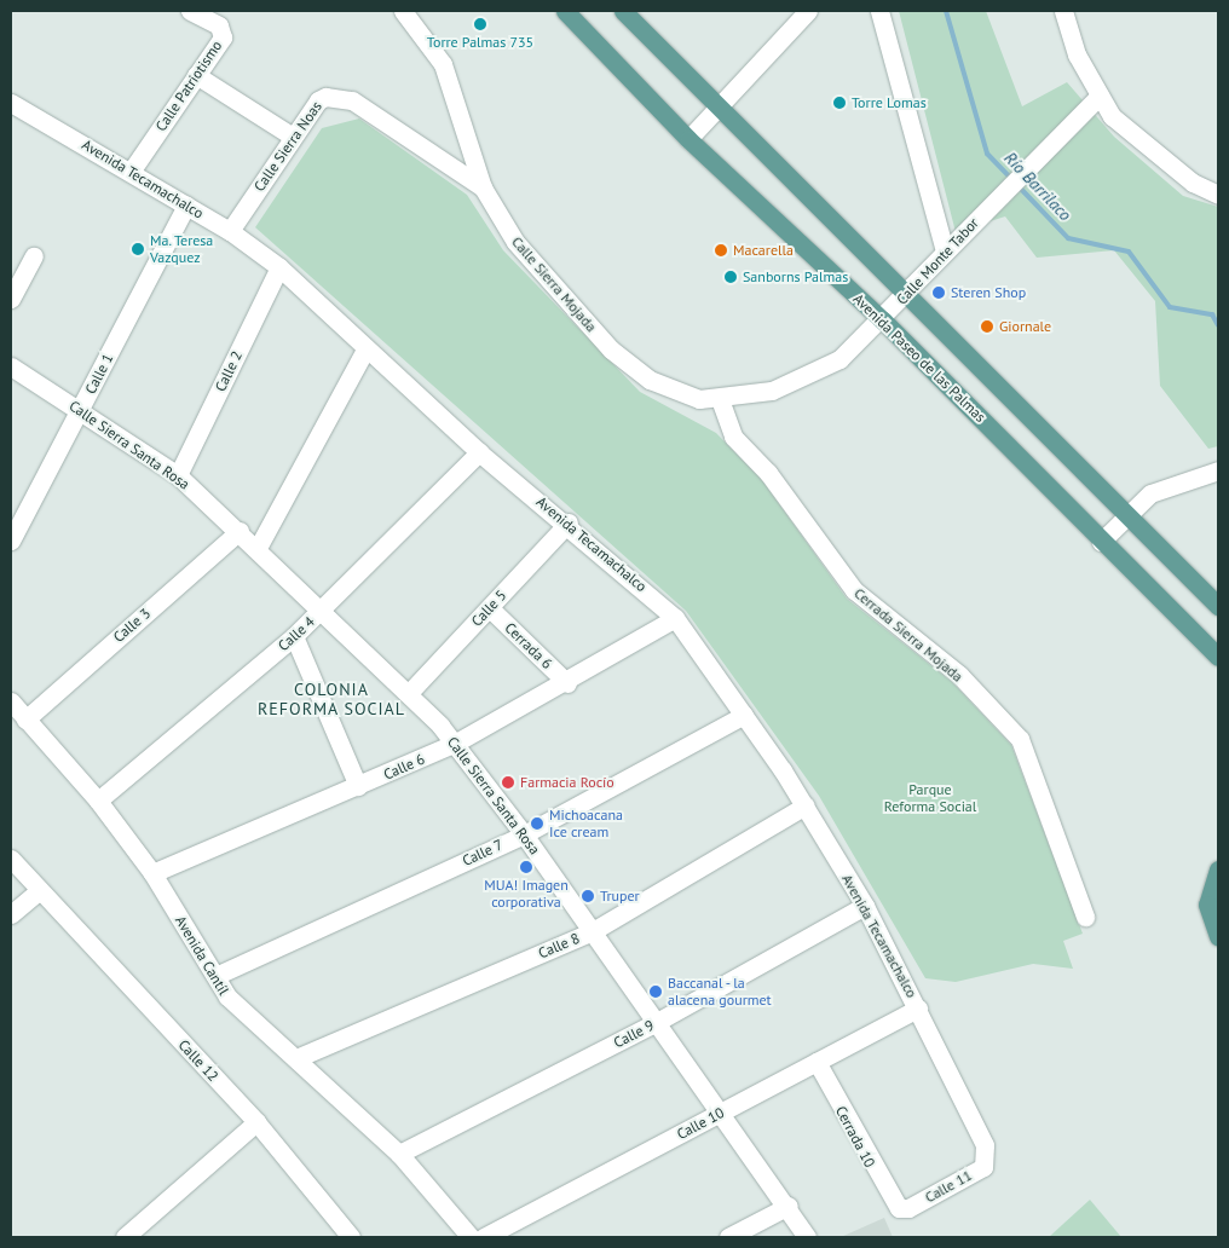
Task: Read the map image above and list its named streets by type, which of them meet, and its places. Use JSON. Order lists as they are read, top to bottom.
{
  "streets": {
    "main road": ["Avenida Paseo de las Palmas"],
    "street": [
      "Calle Patriotismo",
      "Calle Sierra Noas",
      "Avenida Tecamachalco",
      "Calle Monte Tabor",
      "Calle Sierra Mojada",
      "Calle 2",
      "Calle 1",
      "Calle Sierra Santa Rosa",
      "Calle 5",
      "Calle 3",
      "Calle 4",
      "Cerrada Sierra Mojada",
      "Cerrada 6",
      "Calle 6",
      "Calle 7",
      "Calle 8",
      "Avenida Cantíl",
      "Calle 9",
      "Calle 12",
      "Calle 10",
      "Cerrada 10",
      "Calle 11"
    ]
  },
  "crossings": [
    ["Calle Patriotismo", "Avenida Tecamachalco"],
    ["Calle Sierra Noas", "Avenida Tecamachalco"],
    ["Calle Sierra Noas", "Calle Sierra Mojada"],
    ["Avenida Tecamachalco", "Calle 2"],
    ["Avenida Tecamachalco", "Calle 1"],
    ["Avenida Tecamachalco", "Calle 5"],
    ["Avenida Tecamachalco", "Calle 4"],
    ["Avenida Tecamachalco", "Calle 6"],
    ["Avenida Tecamachalco", "Calle 7"],
    ["Avenida Tecamachalco", "Calle 8"],
    ["Avenida Tecamachalco", "Calle 9"],
    ["Avenida Tecamachalco", "Calle 10"],
    ["Avenida Tecamachalco", "Calle 11"],
    ["Calle Monte Tabor", "Calle Sierra Mojada"],
    ["Calle Monte Tabor", "Avenida Paseo de las Palmas"],
    ["Calle Monte Tabor", "Cerrada Sierra Mojada"],
    ["Calle Sierra Mojada", "Cerrada Sierra Mojada"],
    ["Calle 2", "Calle Sierra Santa Rosa"],
    ["Calle 1", "Calle Sierra Santa Rosa"],
    ["Calle Sierra Santa Rosa", "Calle 5"],
    ["Calle Sierra Santa Rosa", "Calle 3"],
    ["Calle Sierra Santa Rosa", "Calle 4"],
    ["Calle Sierra Santa Rosa", "Calle 6"],
    ["Calle Sierra Santa Rosa", "Calle 7"],
    ["Calle Sierra Santa Rosa", "Calle 8"],
    ["Calle Sierra Santa Rosa", "Calle 9"],
    ["Calle Sierra Santa Rosa", "Calle 10"],
    ["Calle 5", "Cerrada 6"],
    ["Calle 3", "Avenida Cantíl"],
    ["Calle 4", "Avenida Cantíl"],
    ["Cerrada 6", "Calle 6"],
    ["Calle 6", "Avenida Cantíl"],
    ["Calle 7", "Avenida Cantíl"],
    ["Calle 8", "Avenida Cantíl"],
    ["Avenida Cantíl", "Calle 9"],
    ["Calle 10", "Cerrada 10"],
    ["Cerrada 10", "Calle 11"]
  ],
  "districts": ["COLONIA REFORMA SOCIAL"],
  "water": ["Río Barrilaco"],
  "parks": ["Parque Reforma Social"],
  "places": [
    "Torre Palmas 735",
    "Torre Lomas",
    "Ma. Teresa Vazquez",
    "Macarella",
    "Sanborns Palmas",
    "Steren Shop",
    "Giornale",
    "Farmacia Rocío",
    "Michoacana Ice cream",
    "MUA! Imagen corporativa",
    "Truper",
    "Baccanal - la alacena gourmet"
  ]
}
